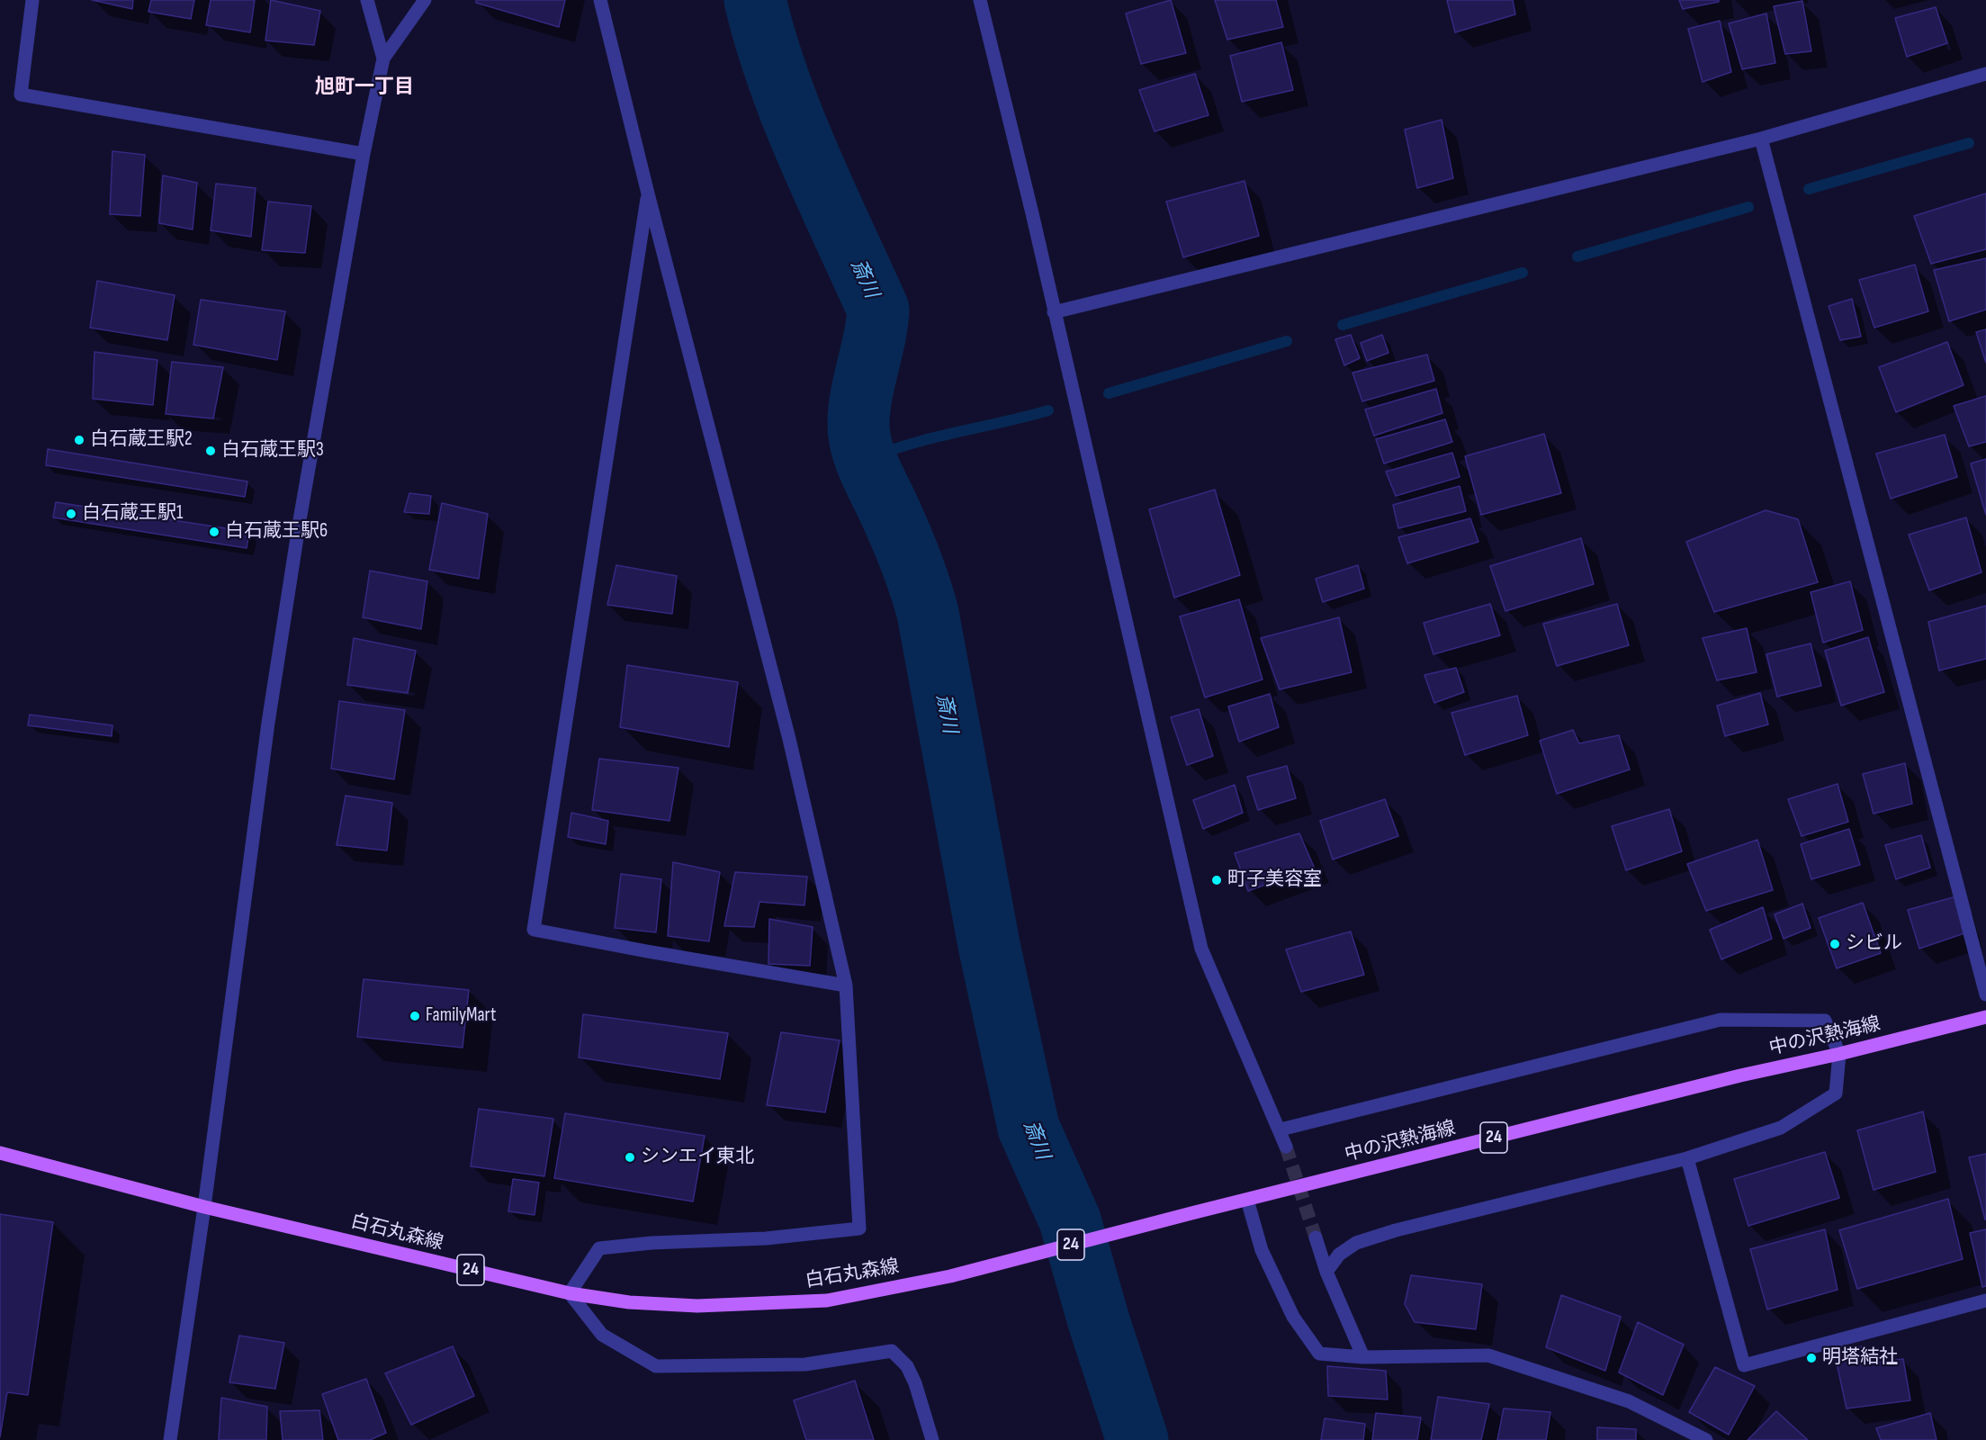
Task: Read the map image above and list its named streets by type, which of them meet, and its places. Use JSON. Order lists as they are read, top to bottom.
{
  "streets": {
    "main road": ["中の沢熱海線", "24", "白石丸森線"]
  },
  "crossings": [
    ["中の沢熱海線", "白石丸森線"]
  ],
  "districts": ["旭町一丁目"],
  "water": ["斎川"],
  "places": [
    "白石蔵王駅2",
    "白石蔵王駅3",
    "白石蔵王駅1",
    "白石蔵王駅6",
    "町子美容室",
    "シビル",
    "FamilyMart",
    "シンエイ東北",
    "明塔結社"
  ]
}
